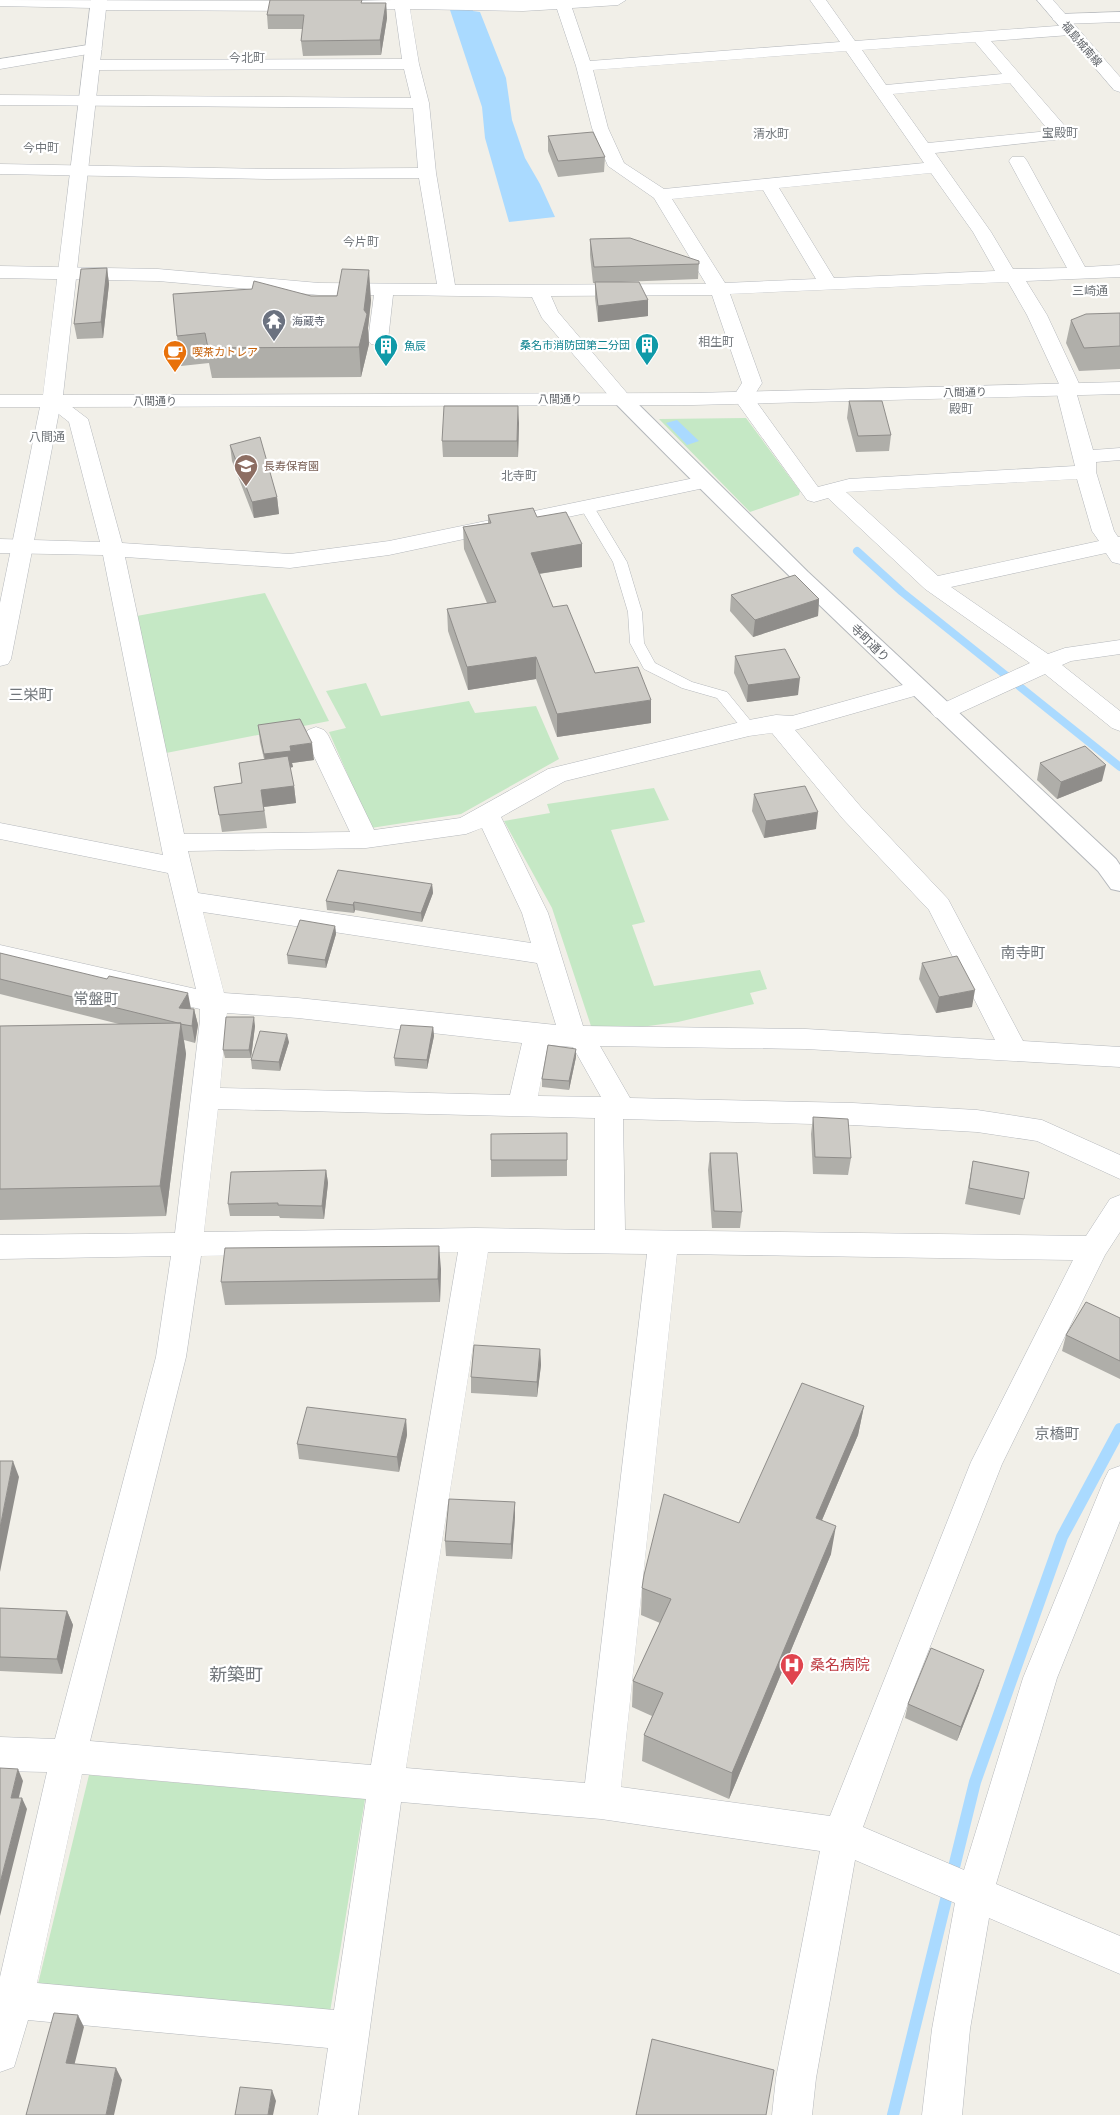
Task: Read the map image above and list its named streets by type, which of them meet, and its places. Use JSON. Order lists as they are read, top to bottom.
{
  "streets": {
    "street": ["福島城南線", "八間通り", "寺町通り"]
  },
  "crossings": [
    ["八間通り", "寺町通り"]
  ],
  "districts": [
    "今北町",
    "宝殿町",
    "清水町",
    "今中町",
    "今片町",
    "三崎通",
    "相生町",
    "殿町",
    "八間通",
    "北寺町",
    "三栄町",
    "南寺町",
    "常盤町",
    "京橋町",
    "新築町"
  ],
  "places": {
    "temple": ["海蔵寺"],
    "building": ["桑名市消防団第二分団", "魚辰"],
    "cafe": ["喫茶カトレア"],
    "school or university": ["長寿保育園"],
    "hospital": ["桑名病院"]
  }
}
